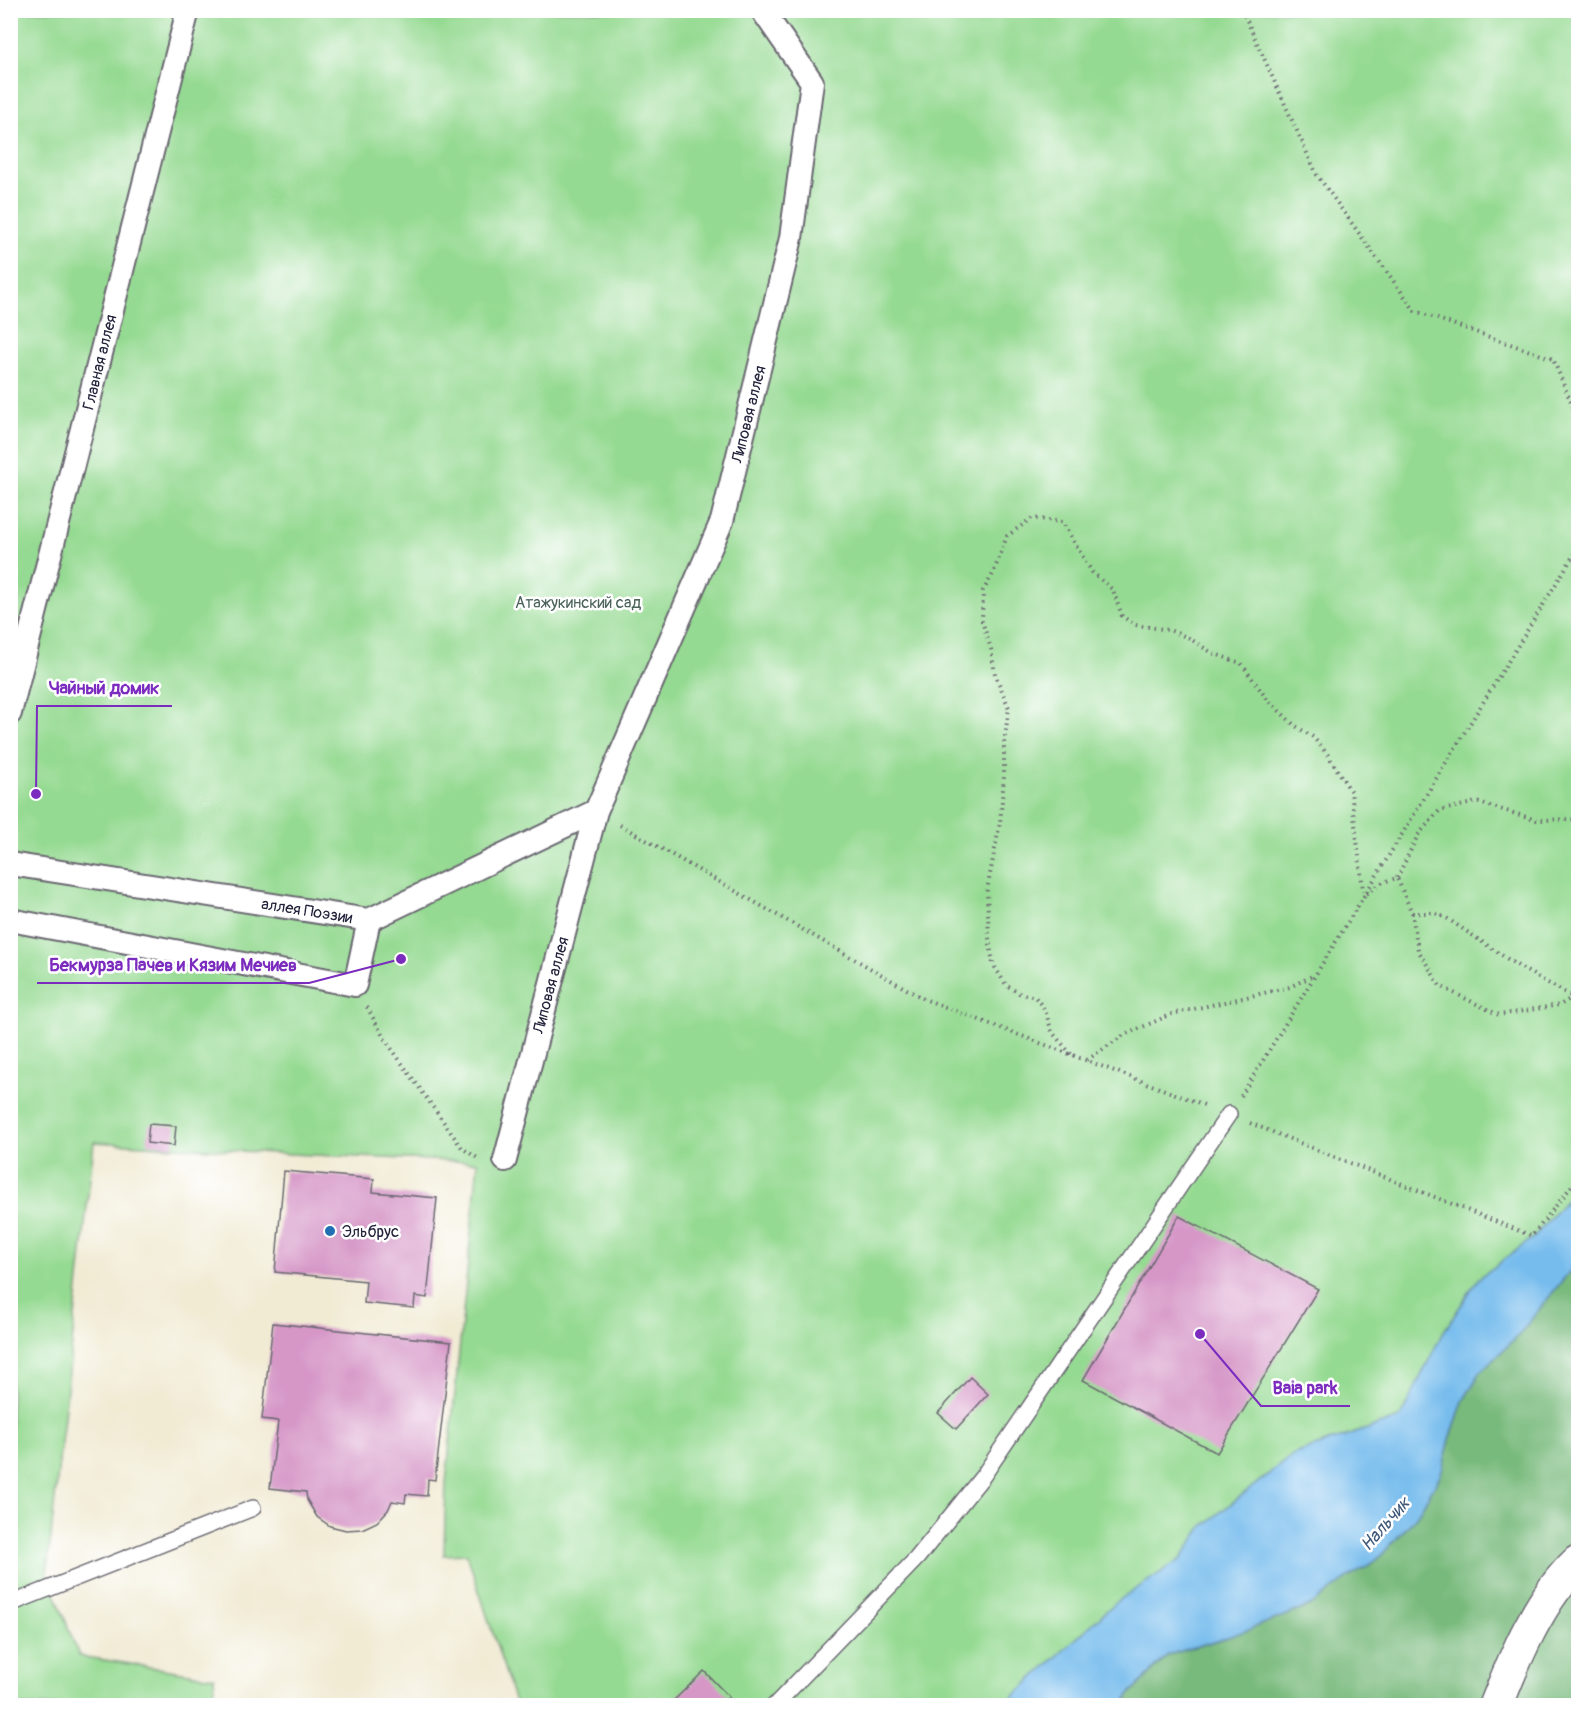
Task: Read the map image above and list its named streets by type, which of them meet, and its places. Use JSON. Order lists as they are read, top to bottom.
{
  "streets": {
    "street": ["Главная аллея", "Липовая аллея", "аллея Поэзии"]
  },
  "water": ["Нальчик"],
  "parks": ["Атажукинский сад"],
  "places": [
    "Чайный домик",
    "Бекмурза Пачев и Кязим Мечиев",
    "Эльбрус",
    "Baia park"
  ]
}
